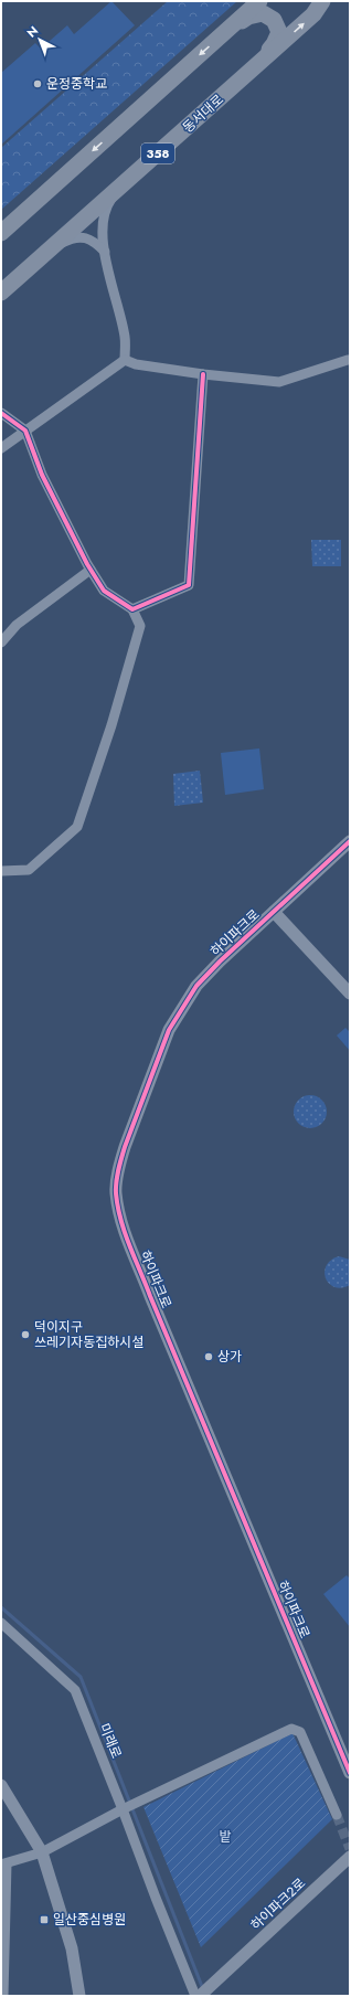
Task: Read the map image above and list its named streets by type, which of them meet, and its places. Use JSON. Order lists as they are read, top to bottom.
{
  "streets": {
    "highway": ["동서대로", "358"],
    "street": ["하이파크로", "미래로", "하이파크2로"]
  },
  "parks": ["밭"],
  "places": {
    "other": ["운정중학교", "덕이지구 쓰레기자동집하시설", "상가"],
    "transit": ["일산중심병원"]
  },
  "north": "top left"
}
